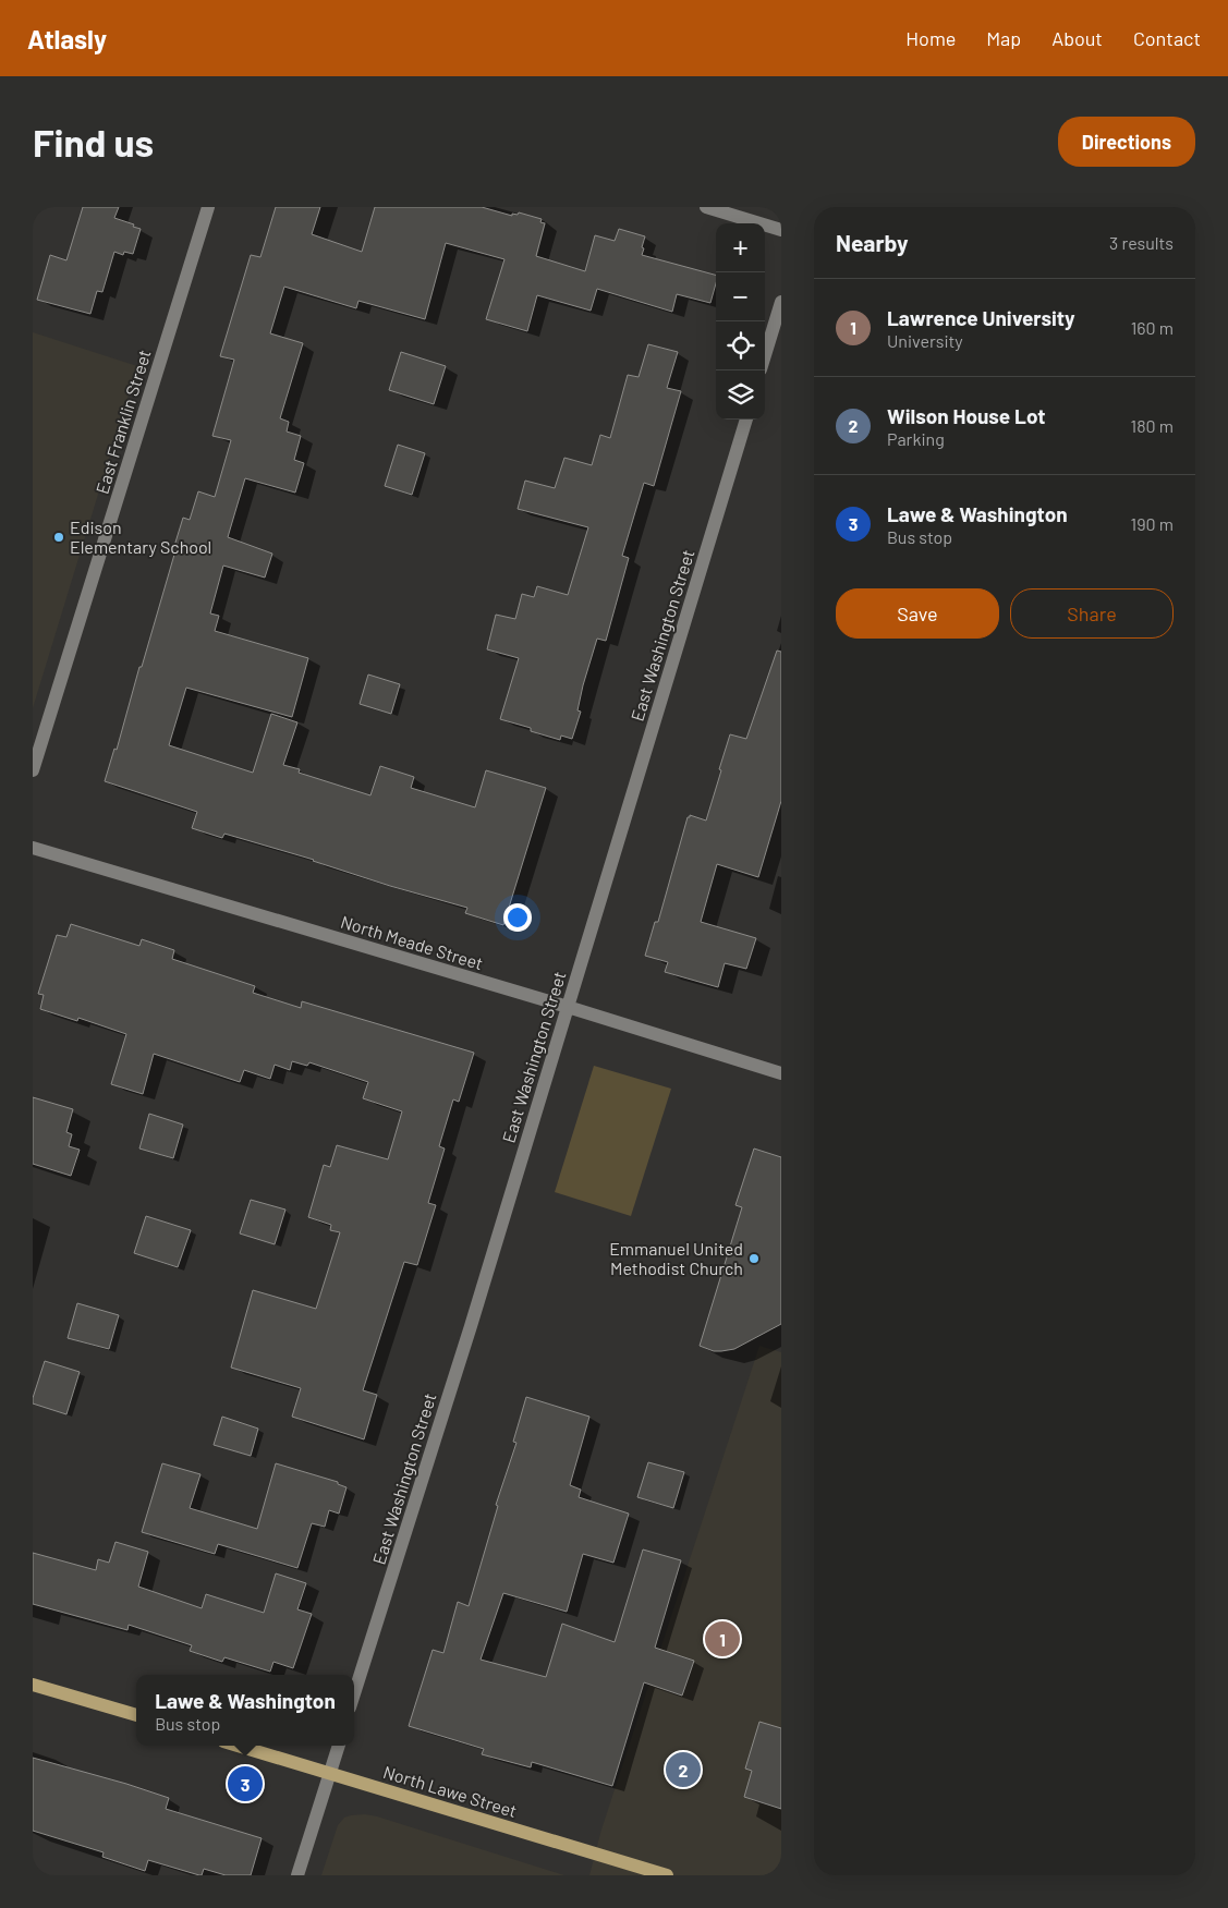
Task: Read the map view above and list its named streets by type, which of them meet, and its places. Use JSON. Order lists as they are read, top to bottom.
{
  "streets": {
    "main road": ["North Lawe Street"],
    "street": ["East Franklin Street", "East Washington Street", "North Meade Street"]
  },
  "crossings": [
    ["East Washington Street", "North Meade Street"]
  ],
  "places": ["Edison Elementary School", "Emmanuel United Methodist Church"],
  "page": {
    "header": "Atlasly",
    "nav": [
      "Home",
      "Map",
      "About",
      "Contact"
    ],
    "buttons": [
      "Directions",
      ["Save", "Share"]
    ],
    "title": "Find us",
    "heading": ["Nearby", "3 results"],
    "map_buttons": ["+", "−"],
    "list": [
      {
        "mark": "1",
        "name": "Lawrence University",
        "note": "University",
        "value": "160 m"
      },
      {
        "mark": "2",
        "name": "Wilson House Lot",
        "note": "Parking",
        "value": "180 m"
      },
      {
        "mark": "3",
        "name": "Lawe & Washington",
        "note": "Bus stop",
        "value": "190 m"
      }
    ],
    "pins": ["1", "2", "3"],
    "popup": ["Lawe & Washington", "Bus stop"]
  }
}
